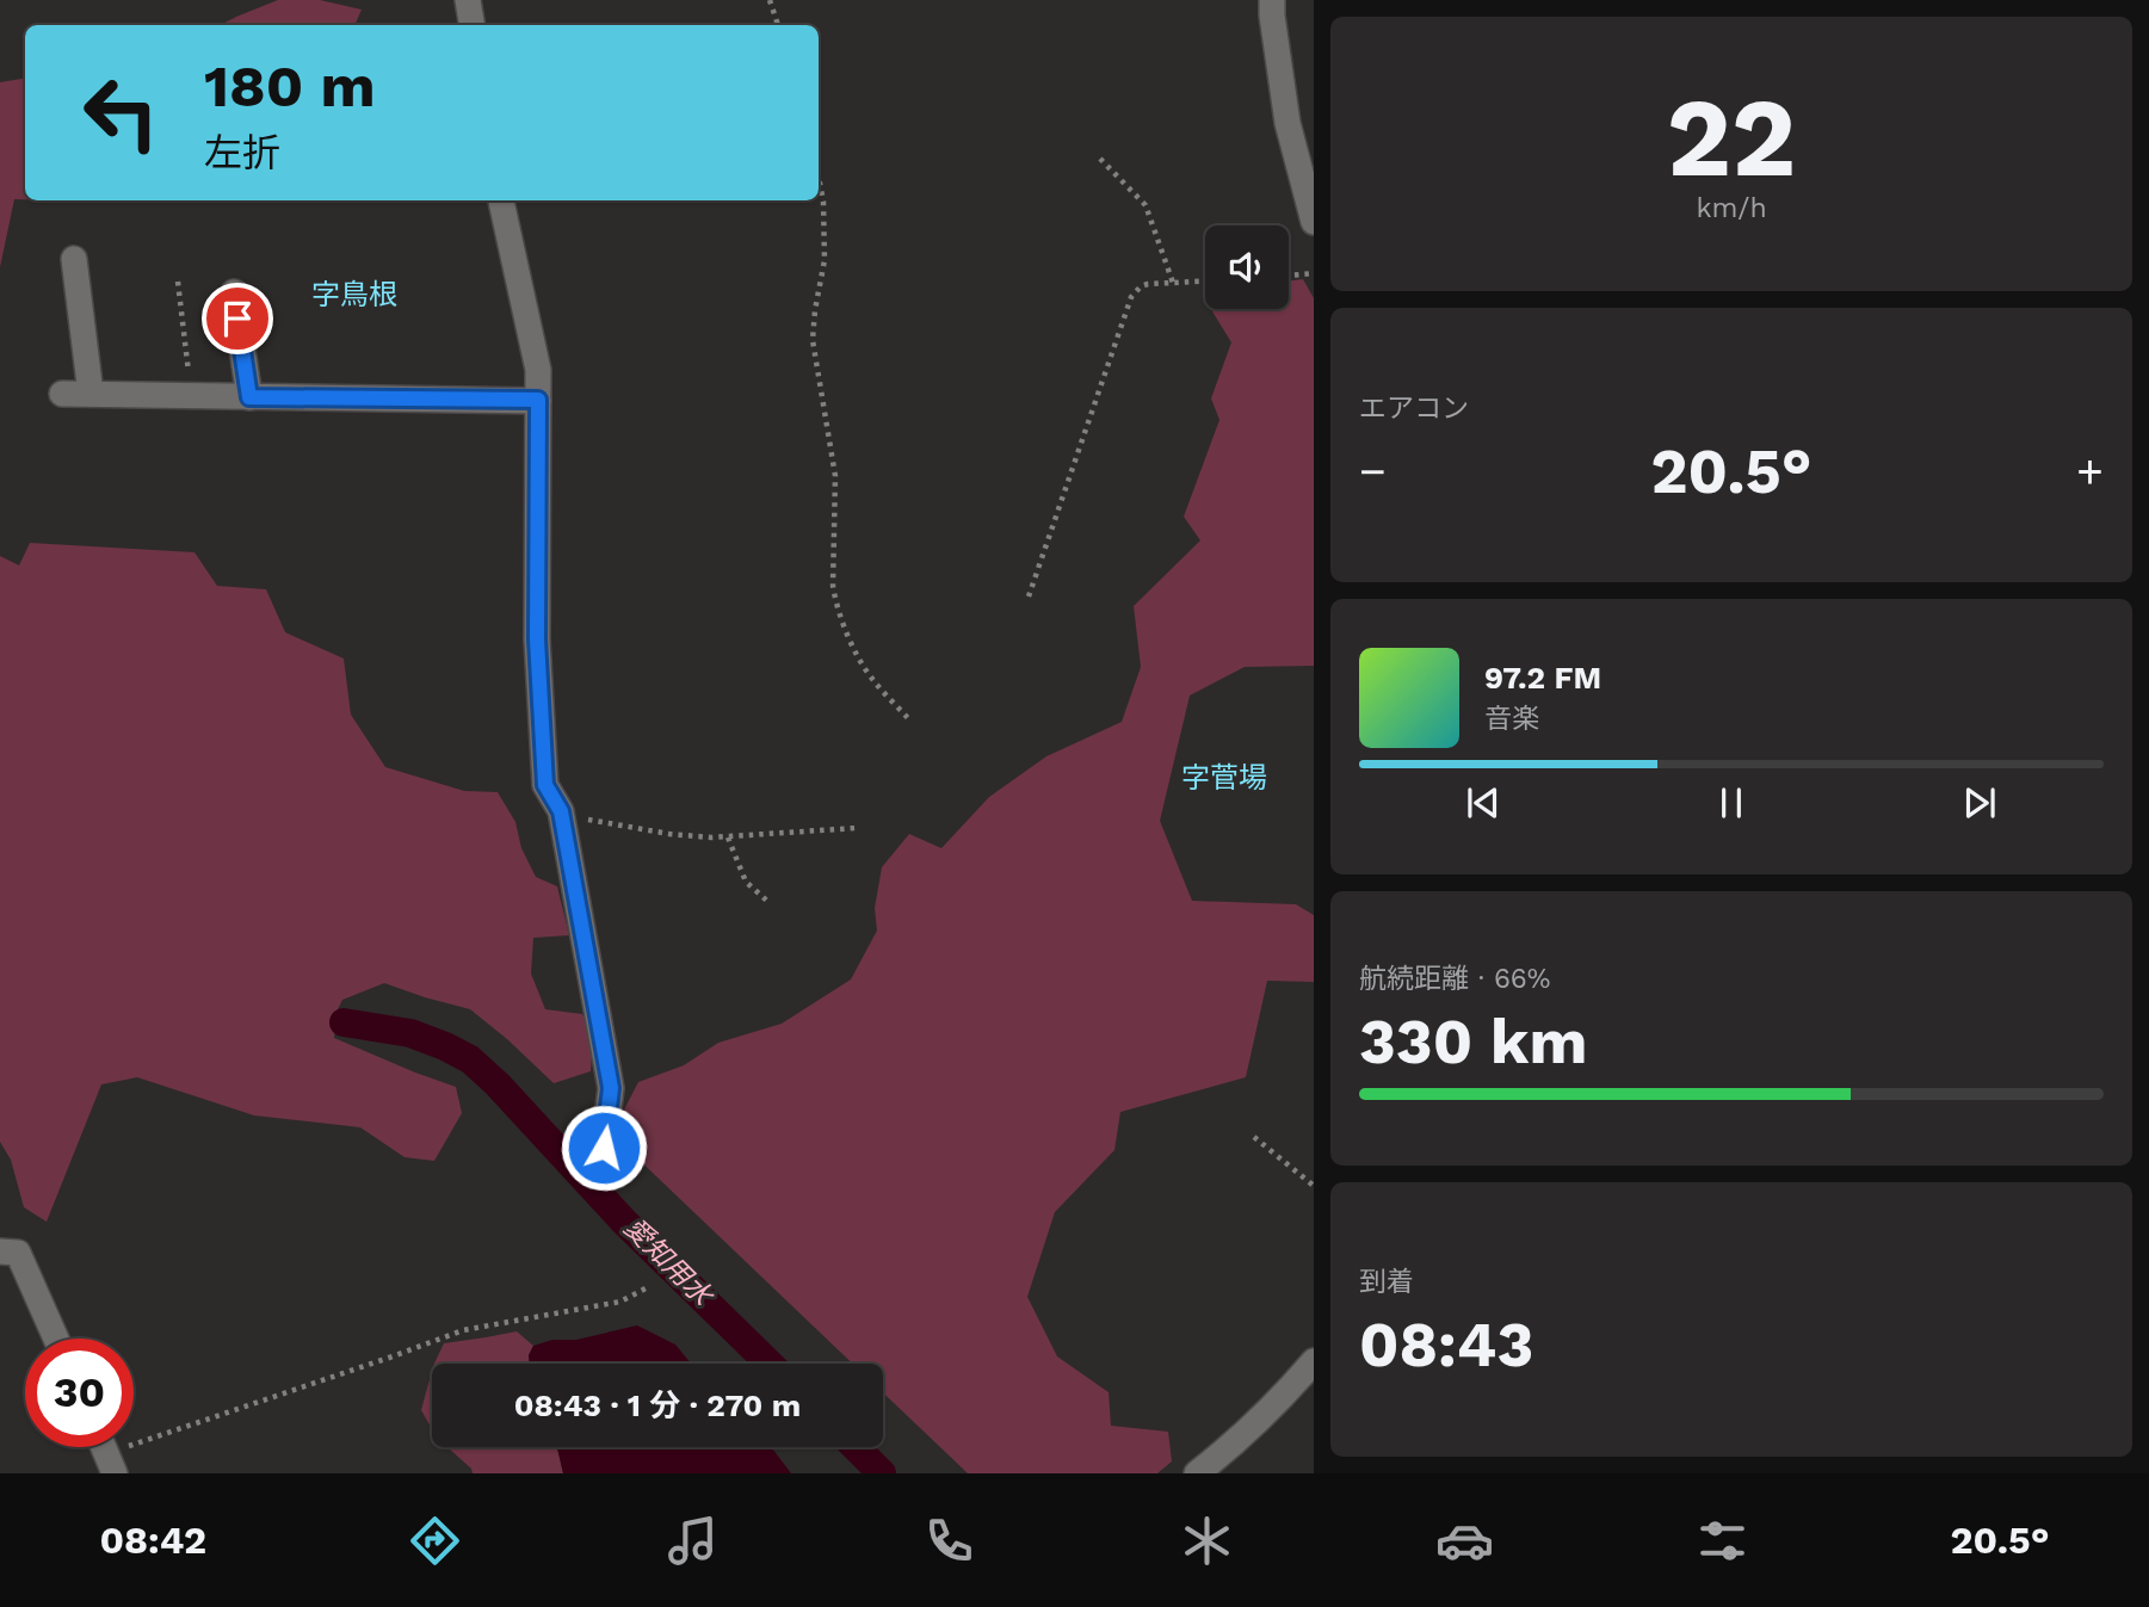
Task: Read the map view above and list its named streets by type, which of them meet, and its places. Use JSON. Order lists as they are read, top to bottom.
{
  "districts": ["字鳥根", "字菅場"],
  "water": ["愛知用水"],
  "page": {
    "tile": [
      ["22", "km/h"],
      "エアコン",
      ["航続距離 · 66%", "330 km"],
      ["到着", "08:43"]
    ],
    "turn": ["180 m", "左折"],
    "heat": ["−", "20.5°", "+"],
    "song": ["97.2 FM", "音楽"],
    "limit": "30",
    "trip": "08:43 · 1 分 · 270 m",
    "tabs": ["08:42", "20.5°"]
  }
}
